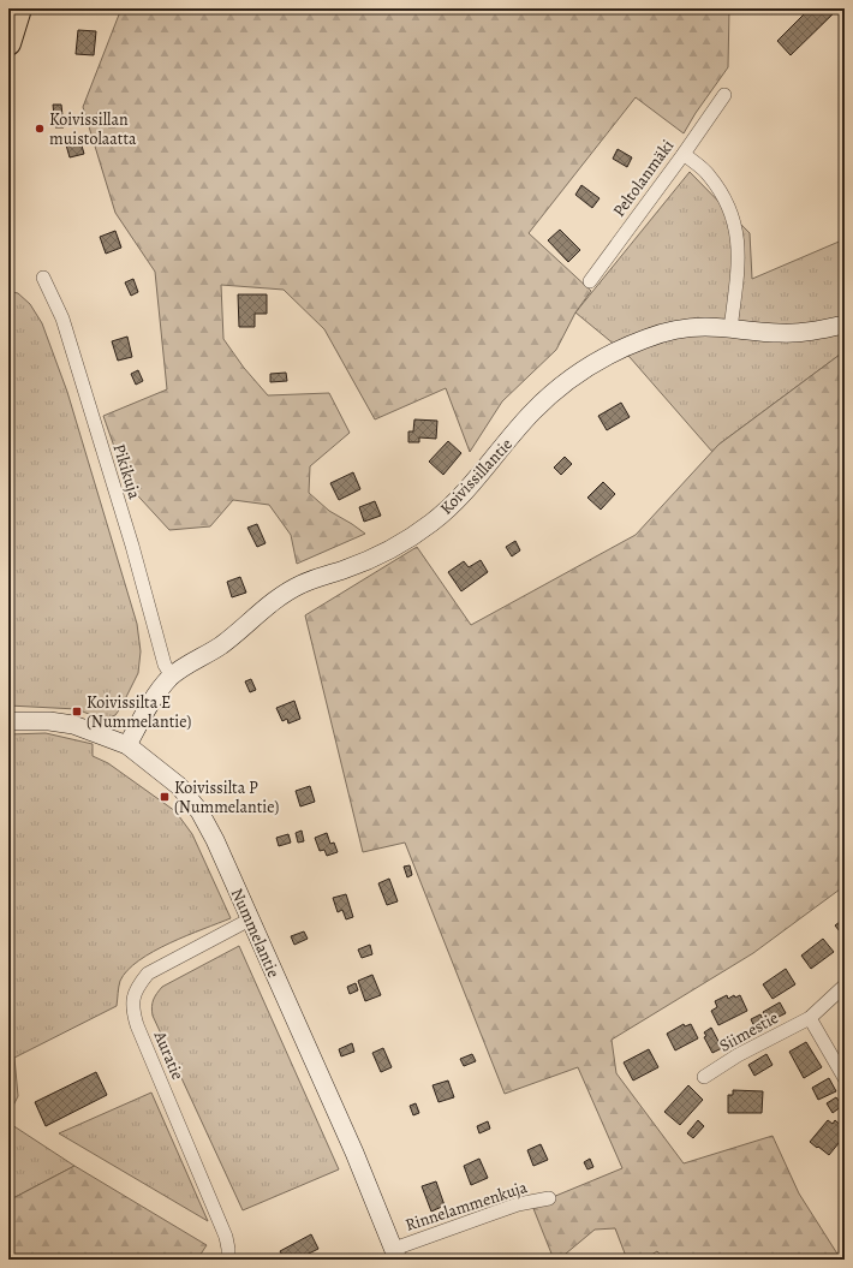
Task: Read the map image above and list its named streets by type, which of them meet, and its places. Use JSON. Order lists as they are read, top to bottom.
{
  "streets": {
    "street": [
      "Peltolanmäki",
      "Pikikuja",
      "Koivissillantie",
      "Nummelantie",
      "Siimestie",
      "Auratie",
      "Rinnelammenkuja"
    ]
  },
  "crossings": [
    ["Pikikuja", "Koivissillantie"],
    ["Koivissillantie", "Nummelantie"],
    ["Nummelantie", "Auratie"],
    ["Nummelantie", "Rinnelammenkuja"]
  ],
  "places": {
    "other": ["Koivissillan muistolaatta"],
    "transit": ["Koivissilta E (Nummelantie)", "Koivissilta P (Nummelantie)"]
  }
}
